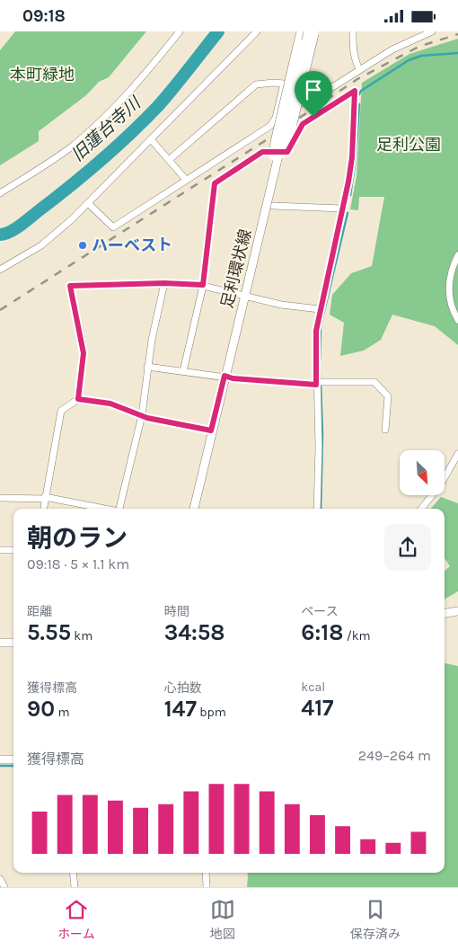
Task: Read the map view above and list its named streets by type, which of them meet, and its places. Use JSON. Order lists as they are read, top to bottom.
{
  "streets": {
    "main road": ["足利環状線"]
  },
  "water": ["旧蓮台寺川"],
  "parks": ["本町緑地", "足利公園"],
  "places": ["ハーベスト"],
  "north": "bottom right",
  "page": {
    "status": "09:18",
    "heading": ["朝のラン", "09:18 · 5 × 1.1 km"],
    "stats": [
      ["距離", "5.55 km"],
      ["時間", "34:58"],
      ["ペース", "6:18 /km"],
      ["獲得標高", "90 m"],
      ["心拍数", "147 bpm"],
      ["kcal", "417"]
    ],
    "chart": ["獲得標高", "249–264 m"],
    "tabs": ["ホーム", "地図", "保存済み"]
  }
}
